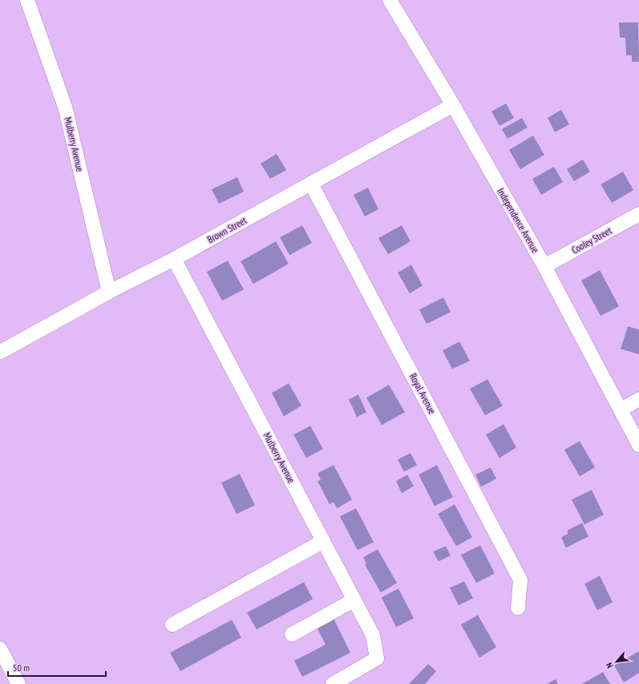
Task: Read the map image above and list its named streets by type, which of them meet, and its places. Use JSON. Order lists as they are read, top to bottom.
{
  "streets": {
    "street": [
      "Mulberry Avenue",
      "Independence Avenue",
      "Brown Street",
      "Cooley Street",
      "Royal Avenue"
    ]
  },
  "crossings": [
    ["Mulberry Avenue", "Brown Street"],
    ["Independence Avenue", "Brown Street"],
    ["Independence Avenue", "Cooley Street"],
    ["Brown Street", "Royal Avenue"]
  ],
  "scale_bar": "50 m",
  "north": "bottom left"
}
